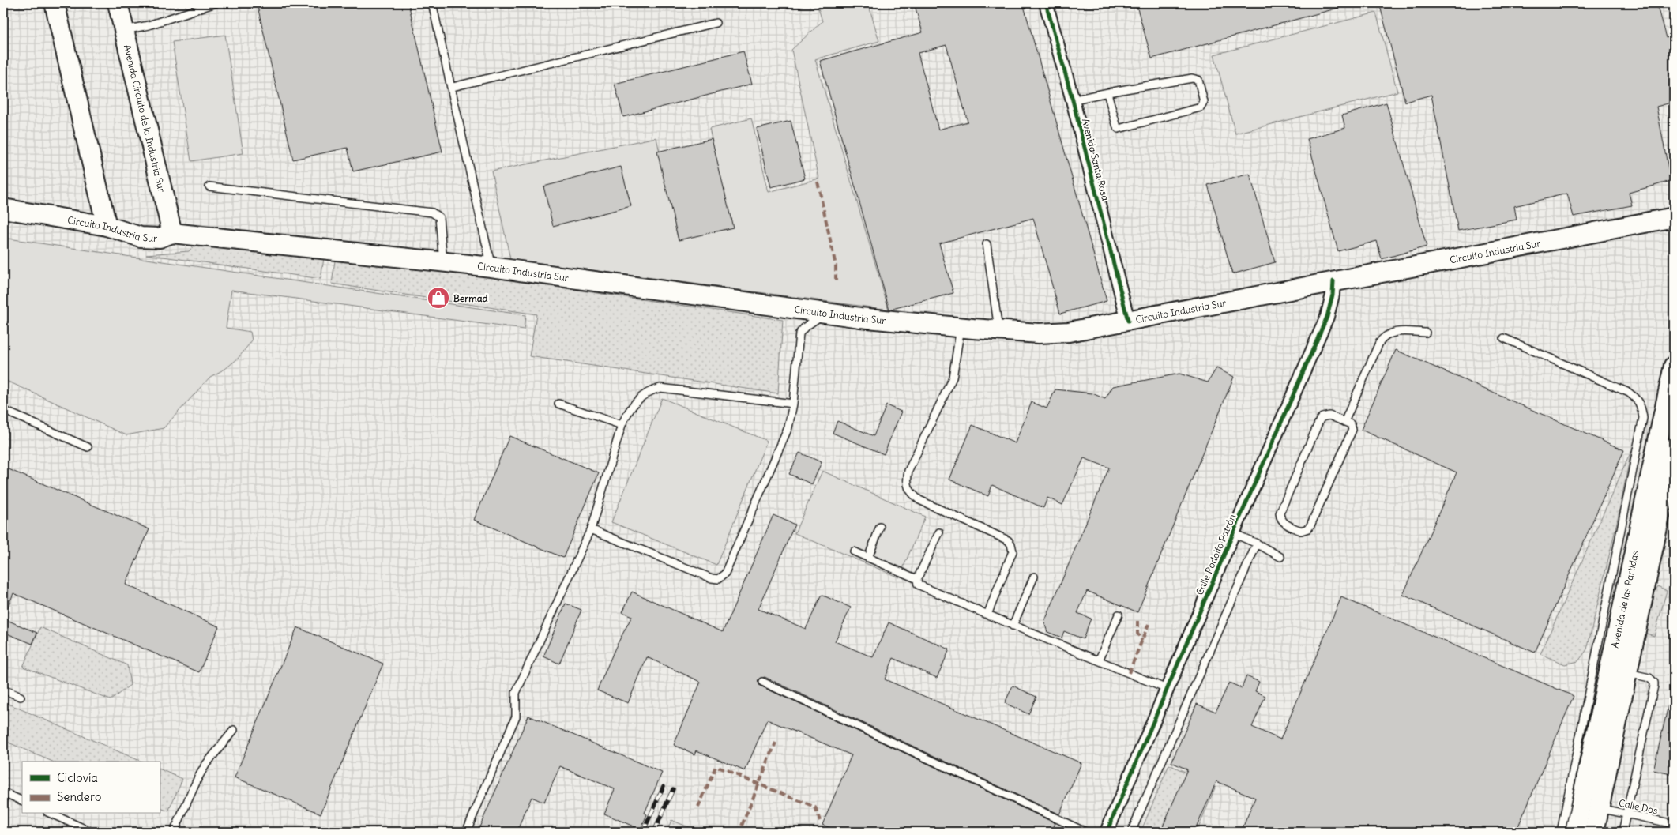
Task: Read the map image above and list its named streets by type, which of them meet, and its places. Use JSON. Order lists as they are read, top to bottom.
{
  "streets": {
    "main road": ["Avenida Circuito de la Industria Sur", "Circuito Industria Sur", "Avenida de las Partidas"],
    "street": ["Avenida Santa Rosa", "Calle Rodolfo Patrón"],
    "lane": ["Calle Dos"]
  },
  "crossings": [
    ["Avenida Circuito de la Industria Sur", "Circuito Industria Sur"],
    ["Avenida Santa Rosa", "Circuito Industria Sur"],
    ["Circuito Industria Sur", "Calle Rodolfo Patrón"],
    ["Avenida de las Partidas", "Calle Dos"]
  ],
  "places": {
    "shop": ["Bermad"]
  },
  "legend": ["Ciclovía", "Sendero"]
}
